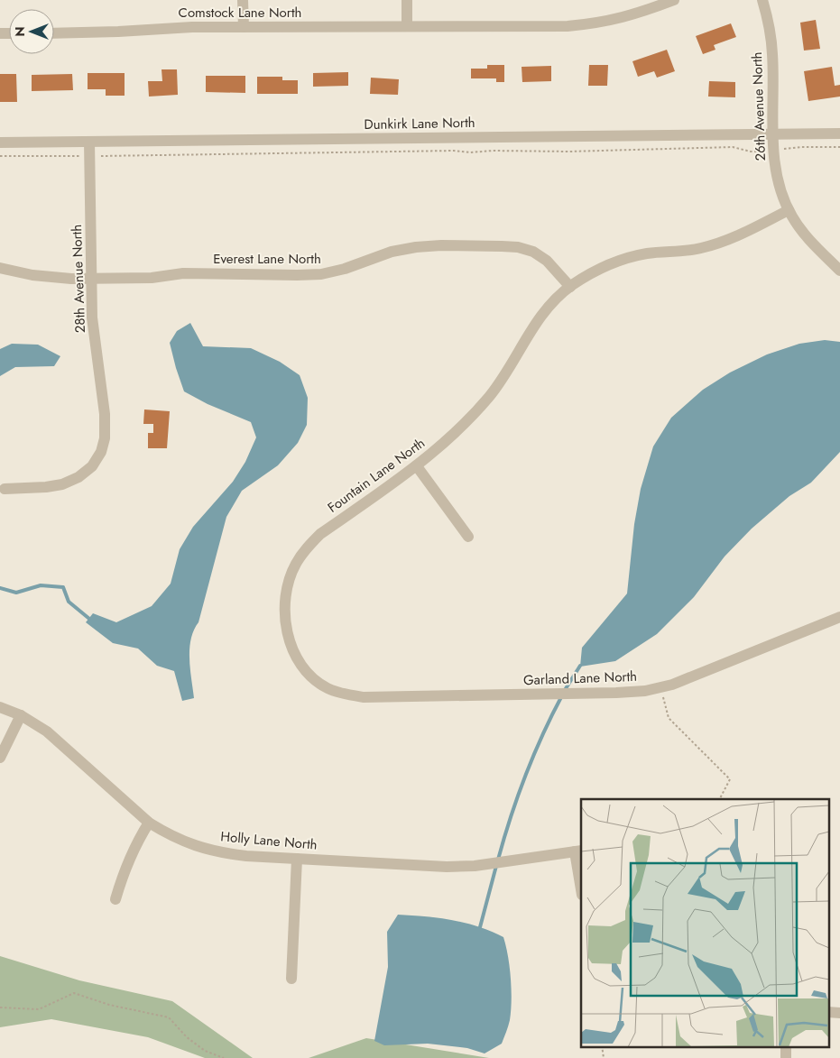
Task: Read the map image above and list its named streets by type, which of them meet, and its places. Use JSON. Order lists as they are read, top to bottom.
{
  "streets": {
    "street": [
      "Comstock Lane North",
      "26th Avenue North",
      "Dunkirk Lane North",
      "Everest Lane North",
      "28th Avenue North",
      "Fountain Lane North",
      "Garland Lane North",
      "Holly Lane North"
    ]
  },
  "crossings": [
    ["26th Avenue North", "Dunkirk Lane North"],
    ["26th Avenue North", "Fountain Lane North"],
    ["Dunkirk Lane North", "28th Avenue North"],
    ["Everest Lane North", "28th Avenue North"],
    ["Everest Lane North", "Fountain Lane North"],
    ["Fountain Lane North", "Garland Lane North"]
  ],
  "north": "left"
}
